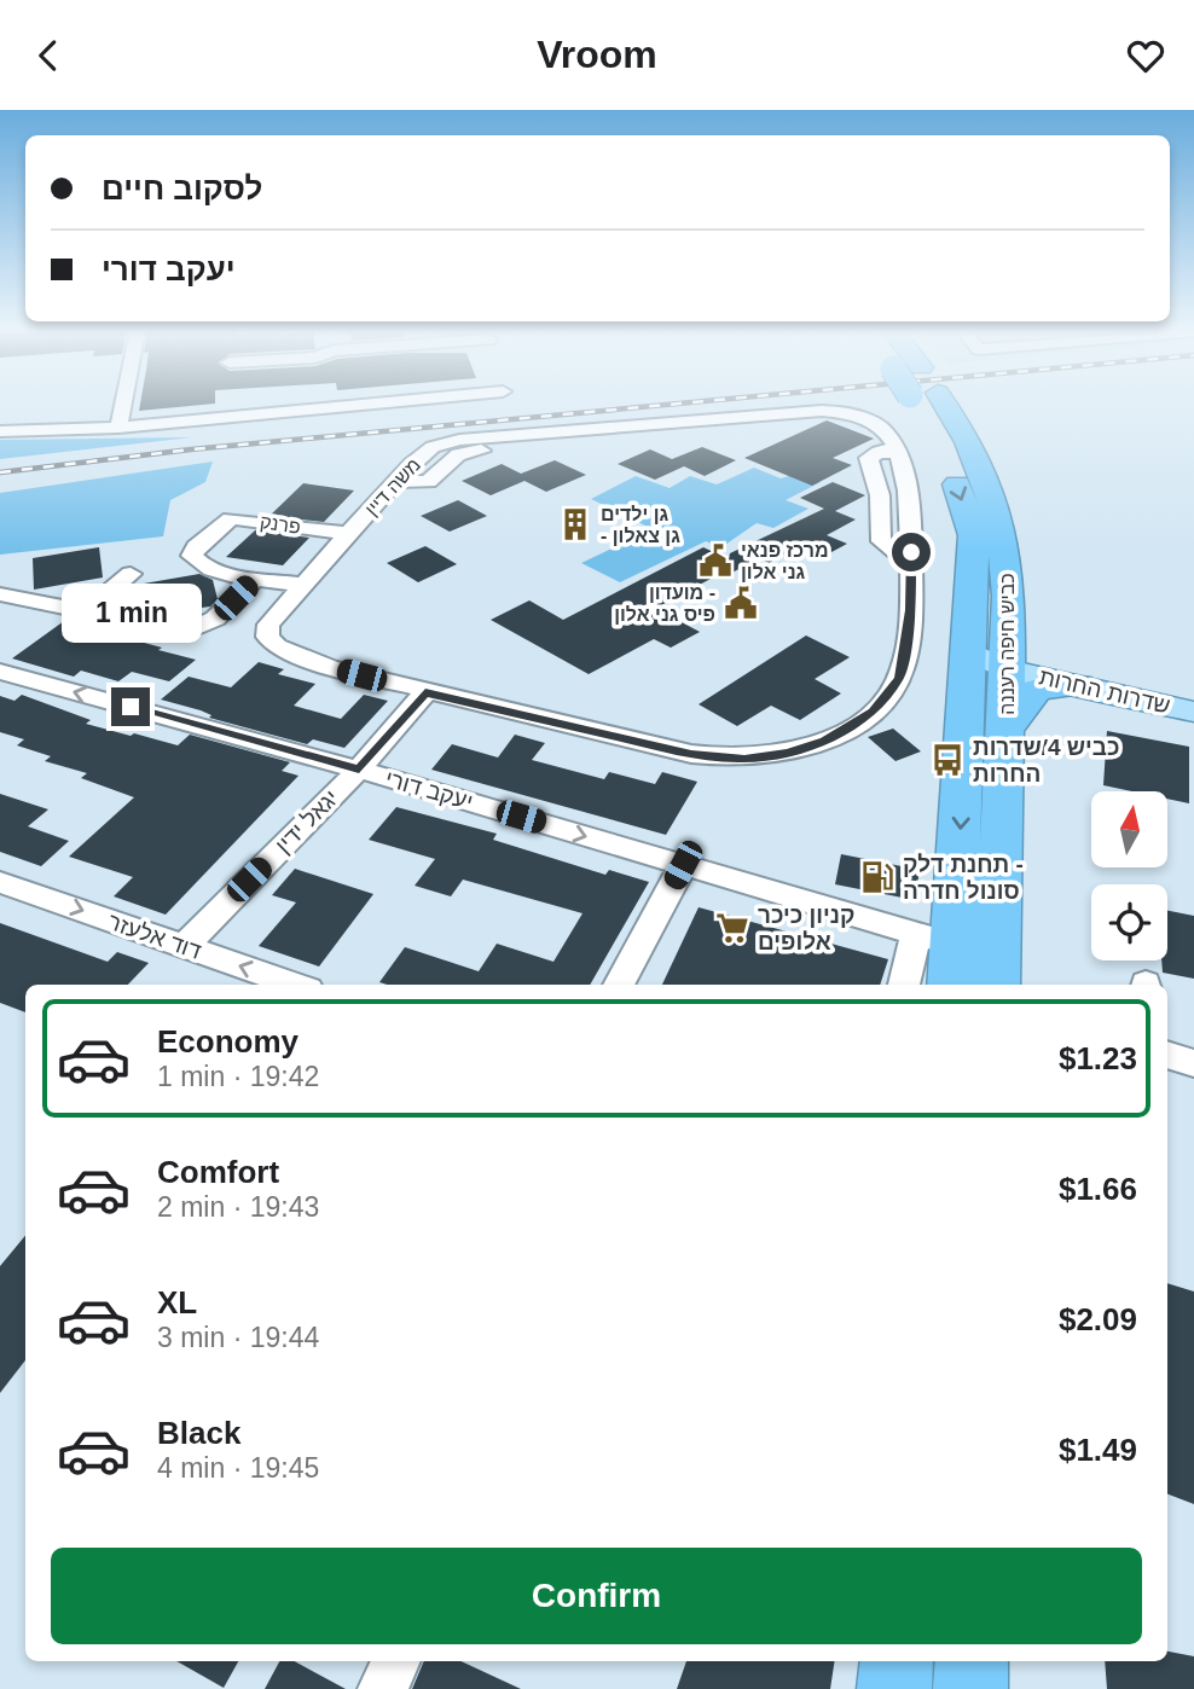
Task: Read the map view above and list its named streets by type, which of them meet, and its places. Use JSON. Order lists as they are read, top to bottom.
{
  "streets": {
    "highway": ["כביש חיפה רעננה"],
    "main road": ["שדרות החרות"],
    "street": [
      "משה דיין",
      "פרנק",
      "יעקב דורי",
      "יגאל ידין",
      "דוד אלעזר"
    ]
  },
  "crossings": [
    ["משה דיין", "פרנק"],
    ["משה דיין", "יגאל ידין"],
    ["כביש חיפה רעננה", "שדרות החרות"],
    ["כביש חיפה רעננה", "יעקב דורי"],
    ["יעקב דורי", "יגאל ידין"],
    ["יגאל ידין", "דוד אלעזר"]
  ],
  "places": {
    "building": ["גן ילדים - גן צאלון"],
    "public building": ["מרכז פנאי גני אלון", "מועדון - פיס גני אלון"],
    "bus stop": ["כביש 4/שדרות החרות"],
    "fuel station": ["תחנת דלק - סונול חדרה"],
    "supermarket": ["קניון כיכר אלופים"]
  },
  "north": "top",
  "page": {
    "header": "Vroom",
    "banner": ["לסקוב חיים", "יעקב דורי"],
    "bubble": "1 min",
    "list": [
      {
        "name": "Economy",
        "note": "1 min · 19:42",
        "value": "$1.23"
      },
      {
        "name": "Comfort",
        "note": "2 min · 19:43",
        "value": "$1.66"
      },
      {
        "name": "XL",
        "note": "3 min · 19:44",
        "value": "$2.09"
      },
      {
        "name": "Black",
        "note": "4 min · 19:45",
        "value": "$1.49"
      }
    ],
    "buttons": "Confirm"
  }
}
